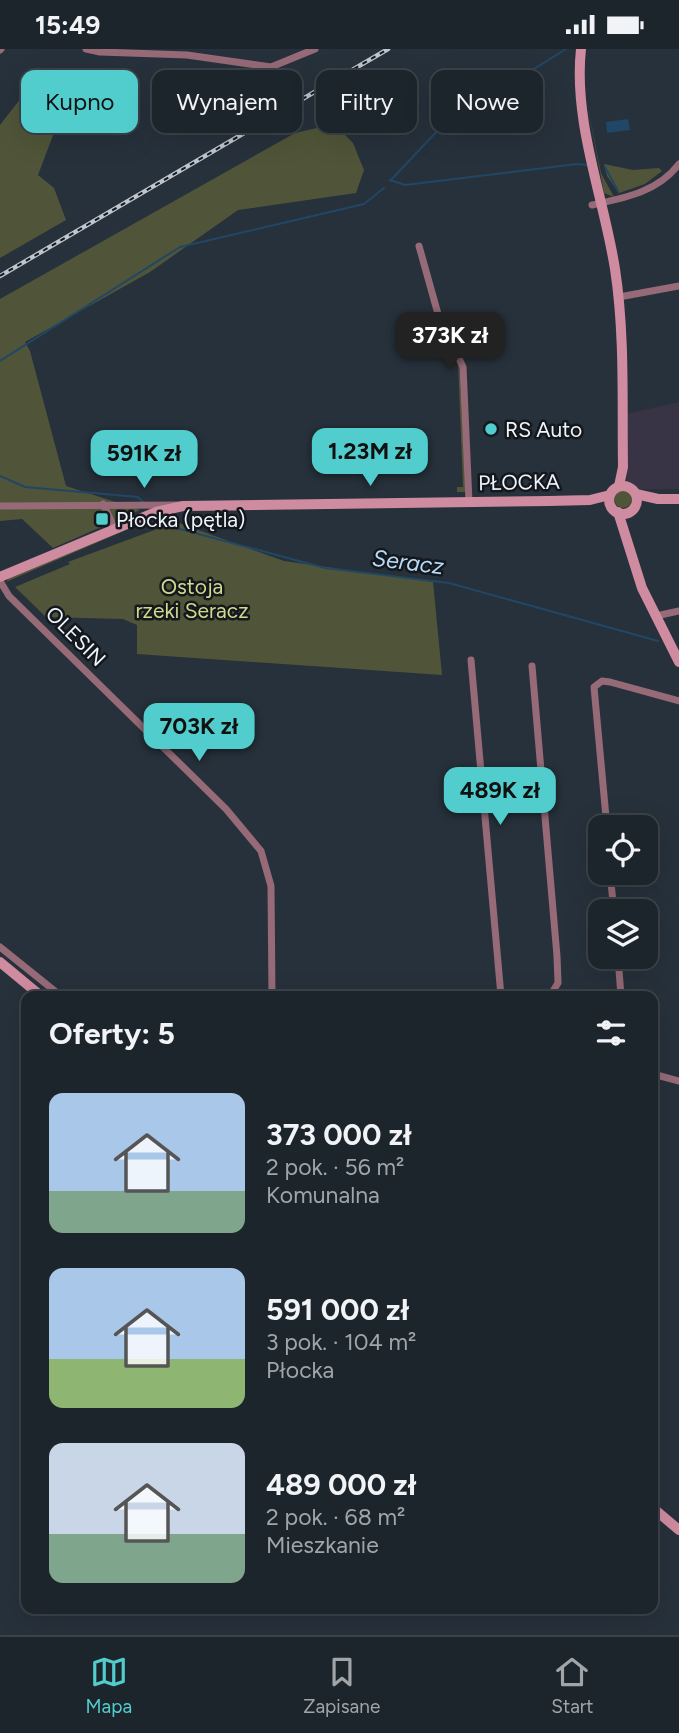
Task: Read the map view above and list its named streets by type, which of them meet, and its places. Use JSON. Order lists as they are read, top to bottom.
{
  "streets": {
    "street": ["PŁOCKA", "OLESIN"]
  },
  "crossings": [
    ["PŁOCKA", "OLESIN"]
  ],
  "water": ["Seracz"],
  "parks": ["Ostoja rzeki Seracz"],
  "places": {
    "other": ["RS Auto"],
    "transit": ["Płocka (pętla)"]
  },
  "page": {
    "status": "15:49",
    "chip": [
      "Kupno",
      "Wynajem",
      "Filtry",
      "Nowe"
    ],
    "price": [
      "373K zł",
      "1.23M zł",
      "591K zł",
      "703K zł",
      "489K zł"
    ],
    "heading": "Oferty: 5",
    "list": [
      {
        "name": "373 000 zł",
        "note": "2 pok. · 56 m² · Komunalna"
      },
      {
        "name": "591 000 zł",
        "note": "3 pok. · 104 m² · Płocka"
      },
      {
        "name": "489 000 zł",
        "note": "2 pok. · 68 m² · Mieszkanie"
      }
    ],
    "tabs": ["Mapa", "Zapisane", "Start"]
  }
}
